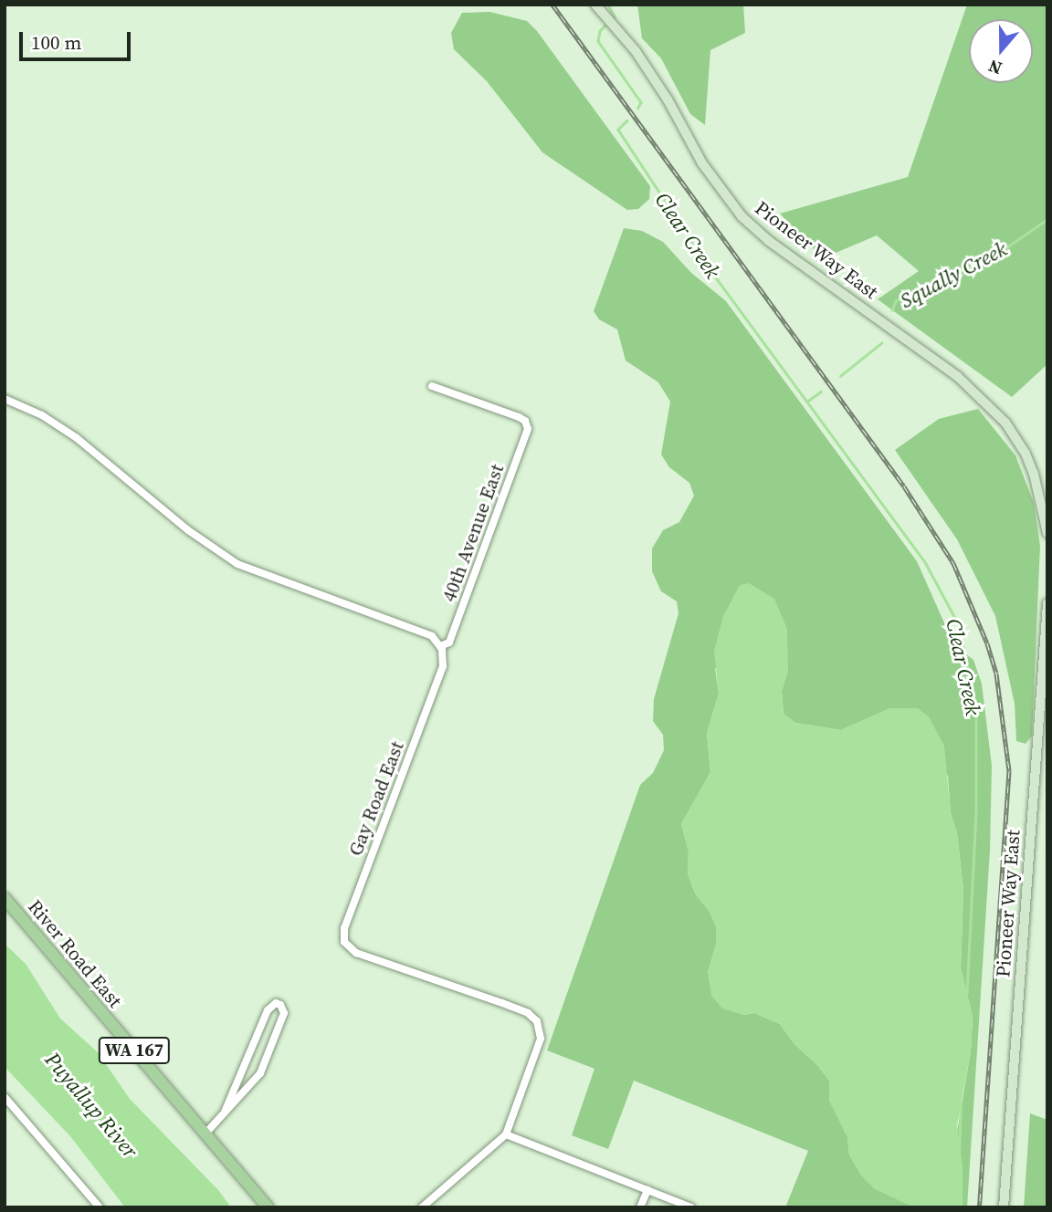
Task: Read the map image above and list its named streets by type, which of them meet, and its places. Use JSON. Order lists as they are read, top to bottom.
{
  "streets": {
    "main road": ["Pioneer Way East", "River Road East", "WA 167"],
    "street": ["40th Avenue East", "Gay Road East"]
  },
  "crossings": [
    ["40th Avenue East", "Gay Road East"]
  ],
  "water": ["Clear Creek", "Squally Creek", "Puyallup River"],
  "scale_bar": "100 m",
  "north": "bottom"
}
